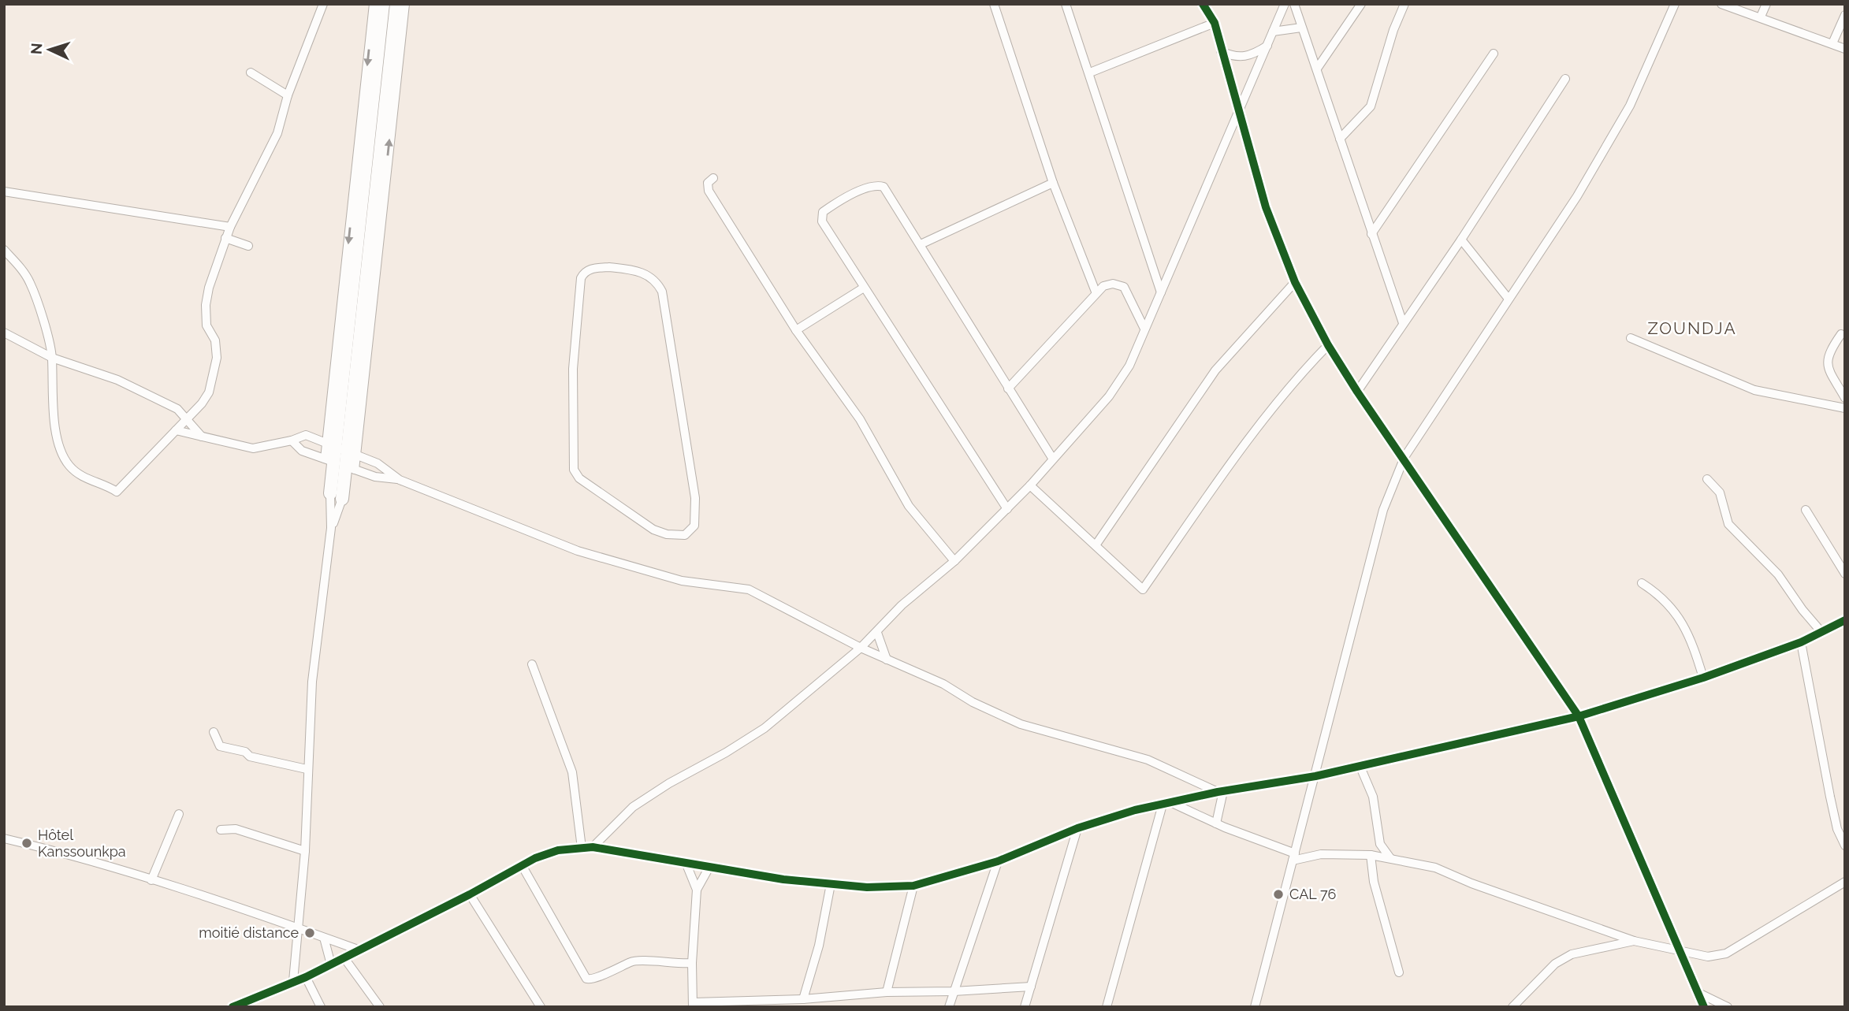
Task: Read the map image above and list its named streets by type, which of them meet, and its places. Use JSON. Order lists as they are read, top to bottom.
{
  "districts": ["ZOUNDJA"],
  "places": ["Hôtel Kanssounkpa", "CAL 76", "moitié distance"],
  "north": "left"
}
